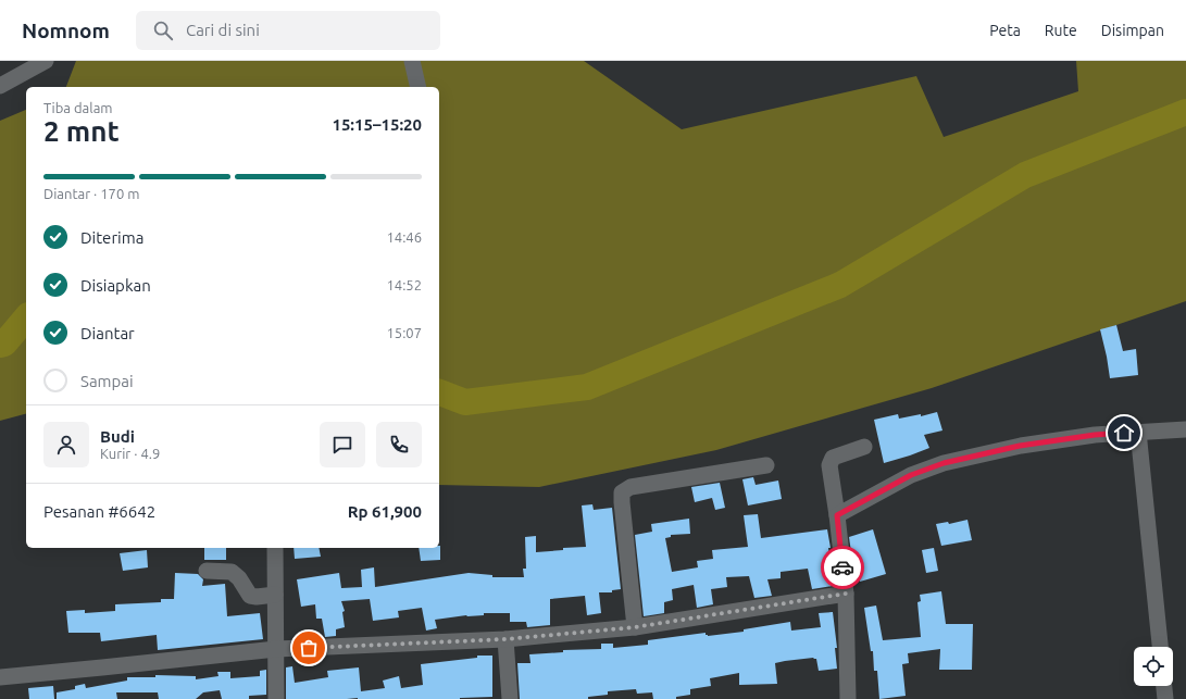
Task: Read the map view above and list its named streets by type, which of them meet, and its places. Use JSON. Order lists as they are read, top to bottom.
{
  "page": {
    "header": "Nomnom",
    "search": "Cari di sini",
    "nav": ["Peta", "Rute", "Disimpan"],
    "heading": ["2 mnt", "Tiba dalam", "15:15–15:20"],
    "panel": [
      "Budi",
      "Kurir · 4.9",
      "Pesanan #6642",
      "Rp 61,900"
    ],
    "bar": "Diantar · 170 m",
    "list": [
      ["Diterima", "14:46"],
      ["Disiapkan", "14:52"],
      ["Diantar", "15:07"],
      "Sampai"
    ]
  }
}
